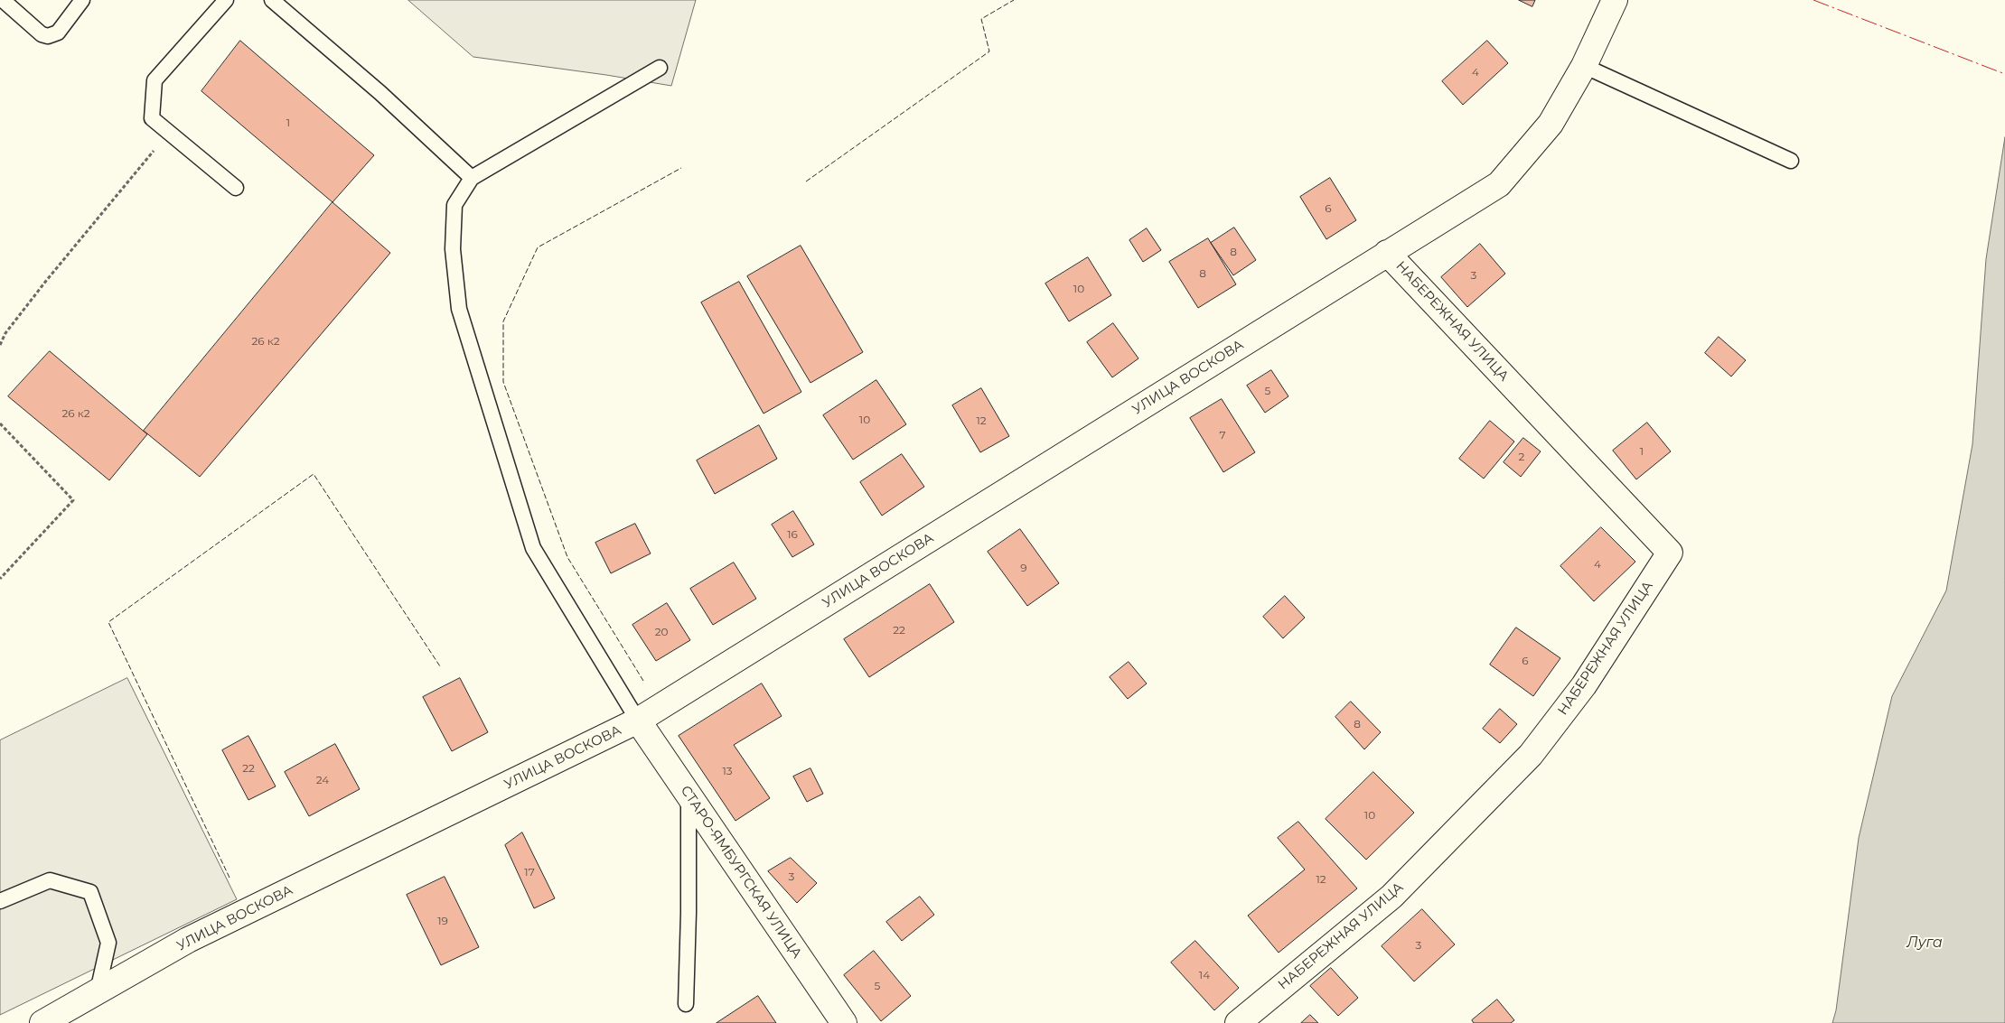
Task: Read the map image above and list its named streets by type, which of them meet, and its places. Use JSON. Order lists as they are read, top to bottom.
{
  "streets": {
    "street": ["НАБЕРЕЖНАЯ УЛИЦА", "УЛИЦА ВОСКОВА", "СТАРО-ЯМБУРГСКАЯ УЛИЦА"]
  },
  "crossings": [
    ["НАБЕРЕЖНАЯ УЛИЦА", "УЛИЦА ВОСКОВА"],
    ["УЛИЦА ВОСКОВА", "СТАРО-ЯМБУРГСКАЯ УЛИЦА"]
  ],
  "water": ["Луга"],
  "house_numbers": [
    "4",
    "1",
    "6",
    "8",
    "8",
    "3",
    "10",
    "26 к2",
    "5",
    "26 к2",
    "10",
    "12",
    "7",
    "1",
    "2",
    "16",
    "4",
    "9",
    "22",
    "20",
    "6",
    "8",
    "22",
    "13",
    "24",
    "10",
    "17",
    "3",
    "12",
    "19",
    "3",
    "14",
    "5"
  ]
}
